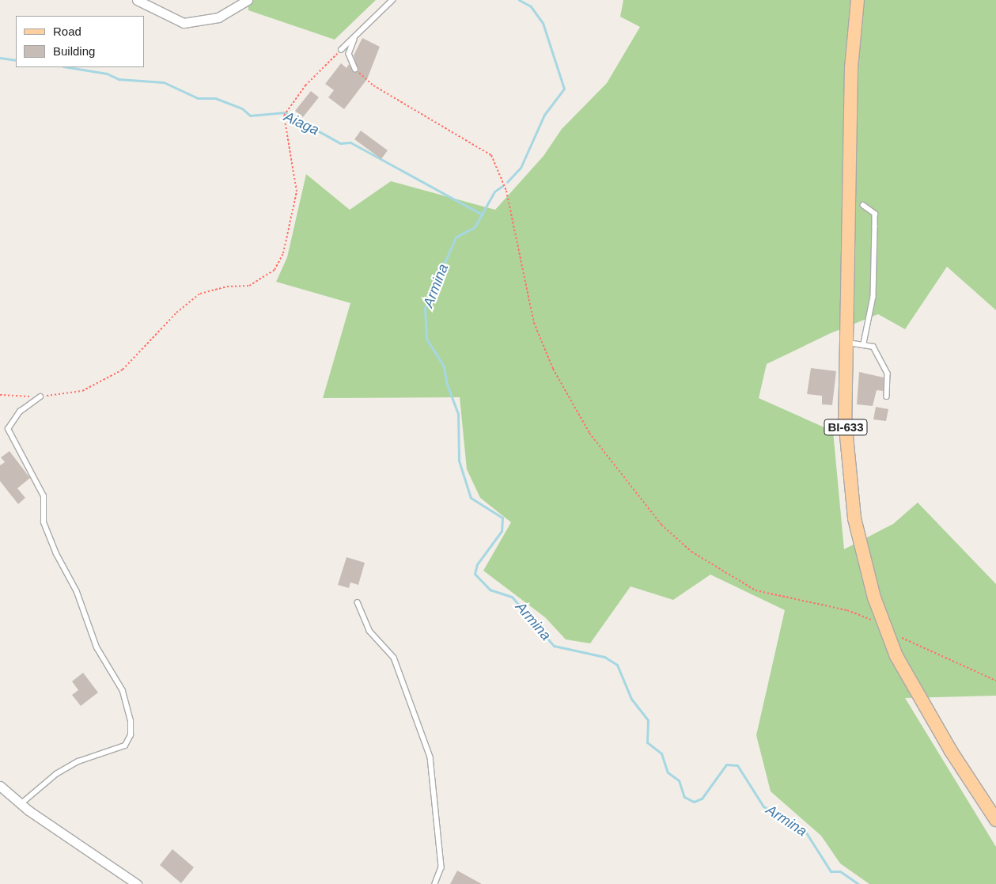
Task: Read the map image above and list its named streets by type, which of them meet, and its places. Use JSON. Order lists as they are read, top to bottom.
{
  "streets": {
    "main road": ["BI-633"]
  },
  "water": ["Aiaga", "Armina"],
  "legend": ["Road", "Building"]
}
